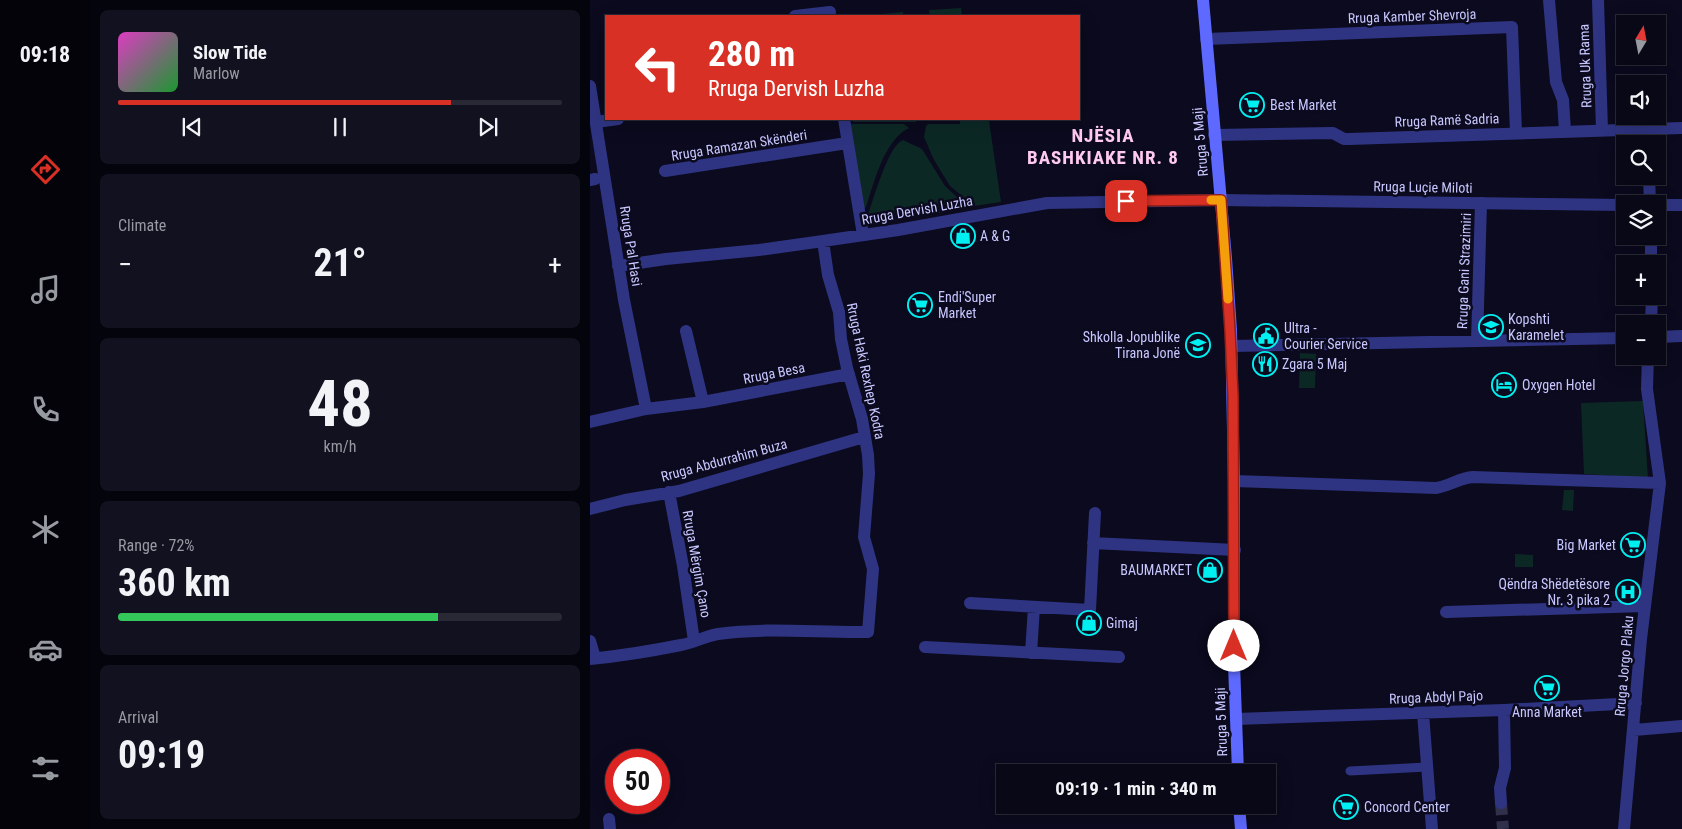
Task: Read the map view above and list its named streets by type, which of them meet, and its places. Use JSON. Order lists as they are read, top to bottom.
{
  "streets": {
    "main road": ["Rruga 5 Maji"],
    "street": [
      "Rruga Kamber Shevroja",
      "Rruga Uk Rama",
      "Rruga Ramë Sadria",
      "Rruga Ramazan Skënderi",
      "Rruga Luçie Miloti",
      "Rruga Dervish Luzha",
      "Rruga Pal Hasi",
      "Rruga Gani Strazimiri",
      "Rruga Haki Rexhep Kodra",
      "Rruga Besa",
      "Rruga Abdurrahim Buza",
      "Rruga Mërgim Çano",
      "Rruga Jorgo Plaku",
      "Rruga Abdyl Pajo"
    ]
  },
  "crossings": [
    ["Rruga Kamber Shevroja", "Rruga Ramë Sadria"],
    ["Rruga Kamber Shevroja", "Rruga 5 Maji"],
    ["Rruga Uk Rama", "Rruga Ramë Sadria"],
    ["Rruga Ramë Sadria", "Rruga 5 Maji"],
    ["Rruga 5 Maji", "Rruga Luçie Miloti"],
    ["Rruga 5 Maji", "Rruga Dervish Luzha"],
    ["Rruga 5 Maji", "Rruga Abdyl Pajo"],
    ["Rruga Luçie Miloti", "Rruga Dervish Luzha"],
    ["Rruga Luçie Miloti", "Rruga Gani Strazimiri"],
    ["Rruga Dervish Luzha", "Rruga Pal Hasi"],
    ["Rruga Dervish Luzha", "Rruga Haki Rexhep Kodra"],
    ["Rruga Pal Hasi", "Rruga Besa"],
    ["Rruga Haki Rexhep Kodra", "Rruga Besa"],
    ["Rruga Haki Rexhep Kodra", "Rruga Abdurrahim Buza"],
    ["Rruga Haki Rexhep Kodra", "Rruga Mërgim Çano"],
    ["Rruga Abdurrahim Buza", "Rruga Mërgim Çano"],
    ["Rruga Jorgo Plaku", "Rruga Abdyl Pajo"]
  ],
  "districts": ["NJËSIA BASHKIAKE NR. 8"],
  "places": {
    "supermarket": [
      "Best Market",
      "Endi'Super Market",
      "Big Market",
      "Anna Market",
      "Concord Center"
    ],
    "shop": ["A & G", "BAUMARKET", "Gimaj"],
    "school or university": ["Kopshti Karamelet", "Shkolla Jopublike Tirana Jonë"],
    "public building": ["Ultra - Courier Service"],
    "restaurant": ["Zgara 5 Maj"],
    "hotel": ["Oxygen Hotel"],
    "hospital": ["Qëndra Shëdetësore Nr. 3 pika 2"]
  },
  "north": "top",
  "page": {
    "tabs": "09:18",
    "map_buttons": ["+", "−"],
    "turn": ["280 m", "Rruga Dervish Luzha"],
    "song": ["Slow Tide", "Marlow"],
    "tile": [
      "Climate",
      ["48", "km/h"],
      ["Range · 72%", "360 km"],
      ["Arrival", "09:19"]
    ],
    "heat": ["−", "21°", "+"],
    "limit": "50",
    "trip": "09:19 · 1 min · 340 m"
  }
}
